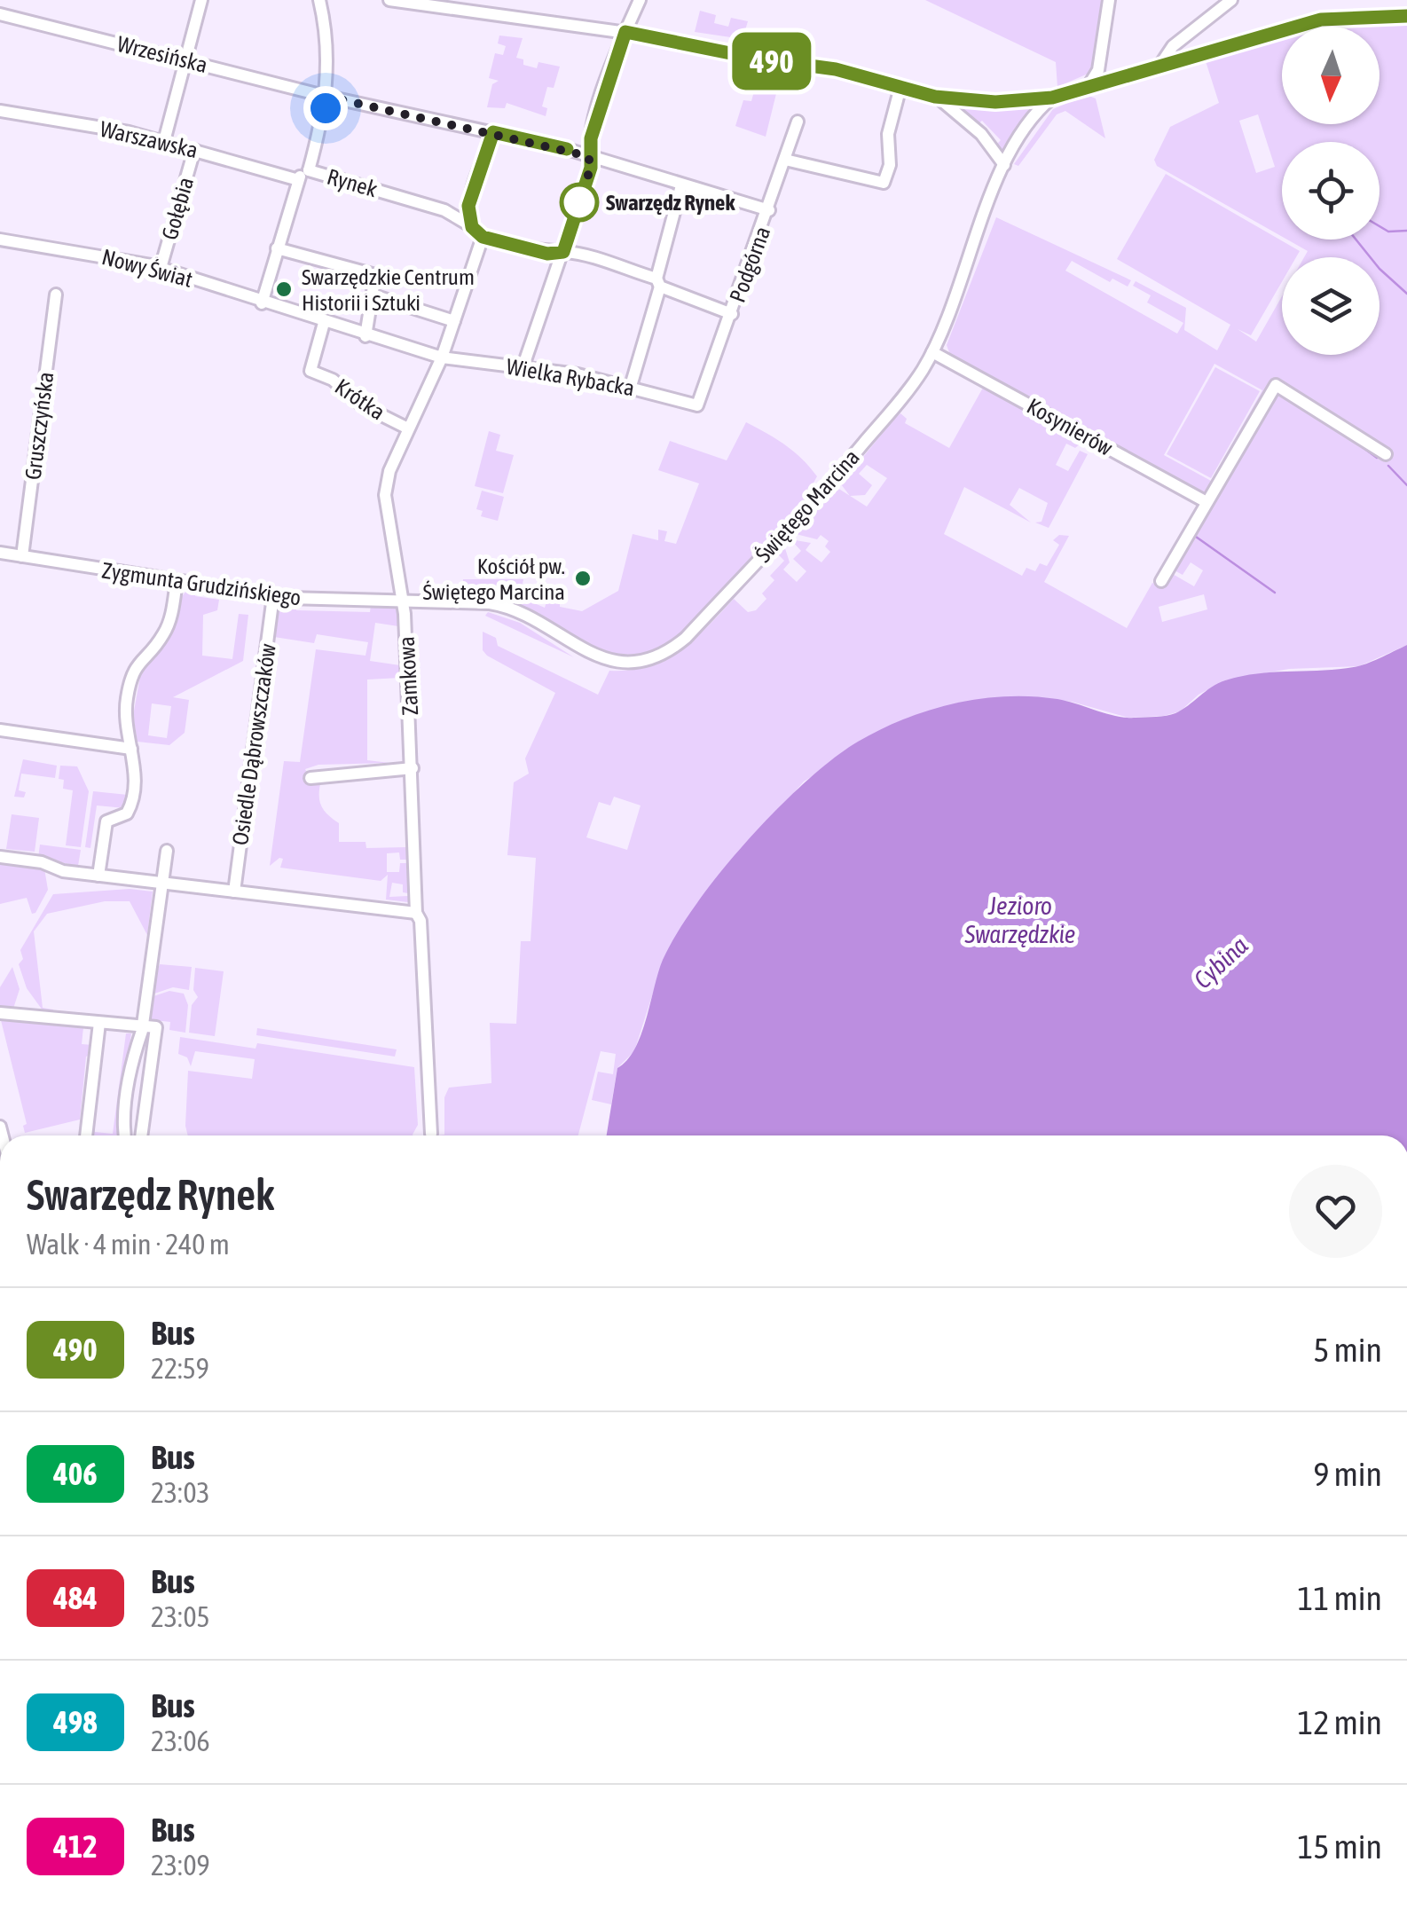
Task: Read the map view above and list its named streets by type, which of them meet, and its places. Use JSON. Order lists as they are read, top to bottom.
{
  "streets": {
    "street": [
      "Wrzesińska",
      "Warszawska",
      "Rynek",
      "Gołębia",
      "Podgórna",
      "Nowy Świat",
      "Wielka Rybacka",
      "Krótka",
      "Gruszczyńska",
      "Kosynierów",
      "Świętego Marcina",
      "Zygmunta Grudzińskiego",
      "Zamkowa",
      "Osiedle Dąbrowszczaków"
    ]
  },
  "crossings": [
    ["Wrzesińska", "Rynek"],
    ["Warszawska", "Gołębia"],
    ["Rynek", "Zamkowa"],
    ["Gołębia", "Nowy Świat"],
    ["Podgórna", "Wielka Rybacka"],
    ["Nowy Świat", "Wielka Rybacka"],
    ["Nowy Świat", "Krótka"],
    ["Wielka Rybacka", "Zamkowa"],
    ["Krótka", "Zamkowa"],
    ["Gruszczyńska", "Zygmunta Grudzińskiego"],
    ["Kosynierów", "Świętego Marcina"],
    ["Świętego Marcina", "Zygmunta Grudzińskiego"],
    ["Świętego Marcina", "Zamkowa"],
    ["Zygmunta Grudzińskiego", "Zamkowa"],
    ["Zygmunta Grudzińskiego", "Osiedle Dąbrowszczaków"]
  ],
  "water": ["Jezioro Swarzędzkie", "Cybina"],
  "places": ["Swarzędz Rynek", "Swarzędzkie Centrum Historii i Sztuki", "Kościół pw. Świętego Marcina"],
  "lines": ["bus line 490"],
  "north": "bottom",
  "page": {
    "on_map": "490",
    "heading": ["Swarzędz Rynek", "Walk · 4 min · 240 m"],
    "list": [
      {
        "mark": "490",
        "name": "Bus",
        "note": "22:59",
        "value": "5 min"
      },
      {
        "mark": "406",
        "name": "Bus",
        "note": "23:03",
        "value": "9 min"
      },
      {
        "mark": "484",
        "name": "Bus",
        "note": "23:05",
        "value": "11 min"
      },
      {
        "mark": "498",
        "name": "Bus",
        "note": "23:06",
        "value": "12 min"
      },
      {
        "mark": "412",
        "name": "Bus",
        "note": "23:09",
        "value": "15 min"
      }
    ]
  }
}
